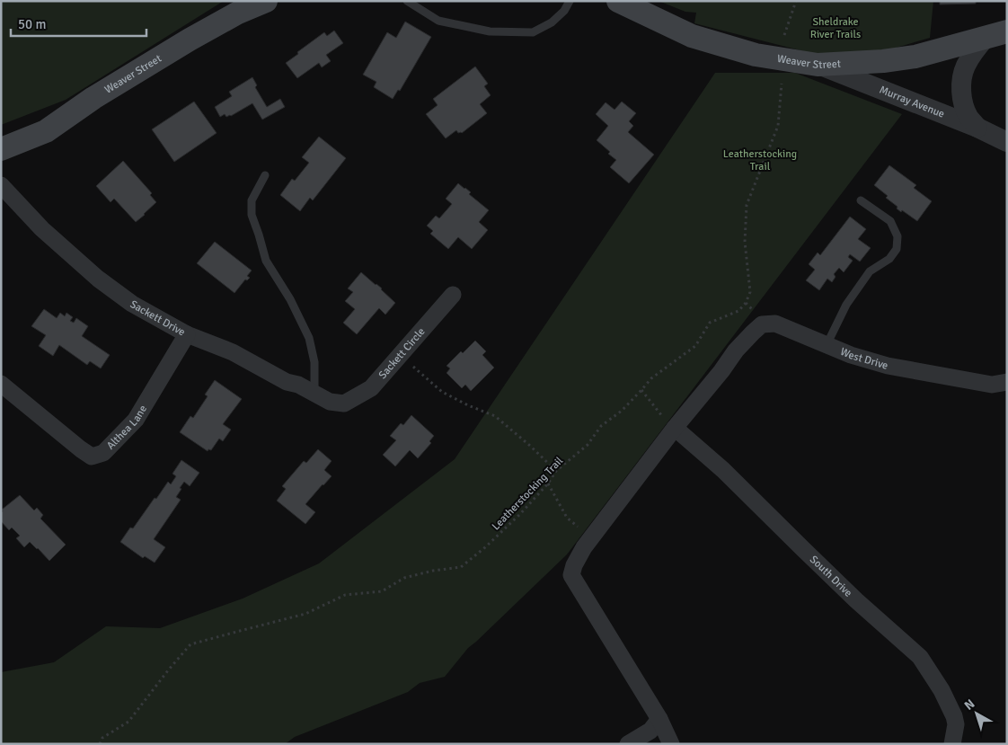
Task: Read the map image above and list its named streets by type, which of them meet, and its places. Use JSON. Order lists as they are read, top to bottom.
{
  "streets": {
    "main road": ["Weaver Street"],
    "street": [
      "Murray Avenue",
      "Sackett Drive",
      "Sackett Circle",
      "West Drive",
      "Althea Lane",
      "South Drive"
    ],
    "path": ["Leatherstocking Trail"]
  },
  "crossings": [
    ["Weaver Street", "Murray Avenue"],
    ["Sackett Drive", "Sackett Circle"],
    ["Sackett Drive", "Althea Lane"],
    ["West Drive", "South Drive"]
  ],
  "parks": ["Sheldrake River Trails", "Leatherstocking Trail"],
  "scale_bar": "50 m",
  "north": "top left"
}
